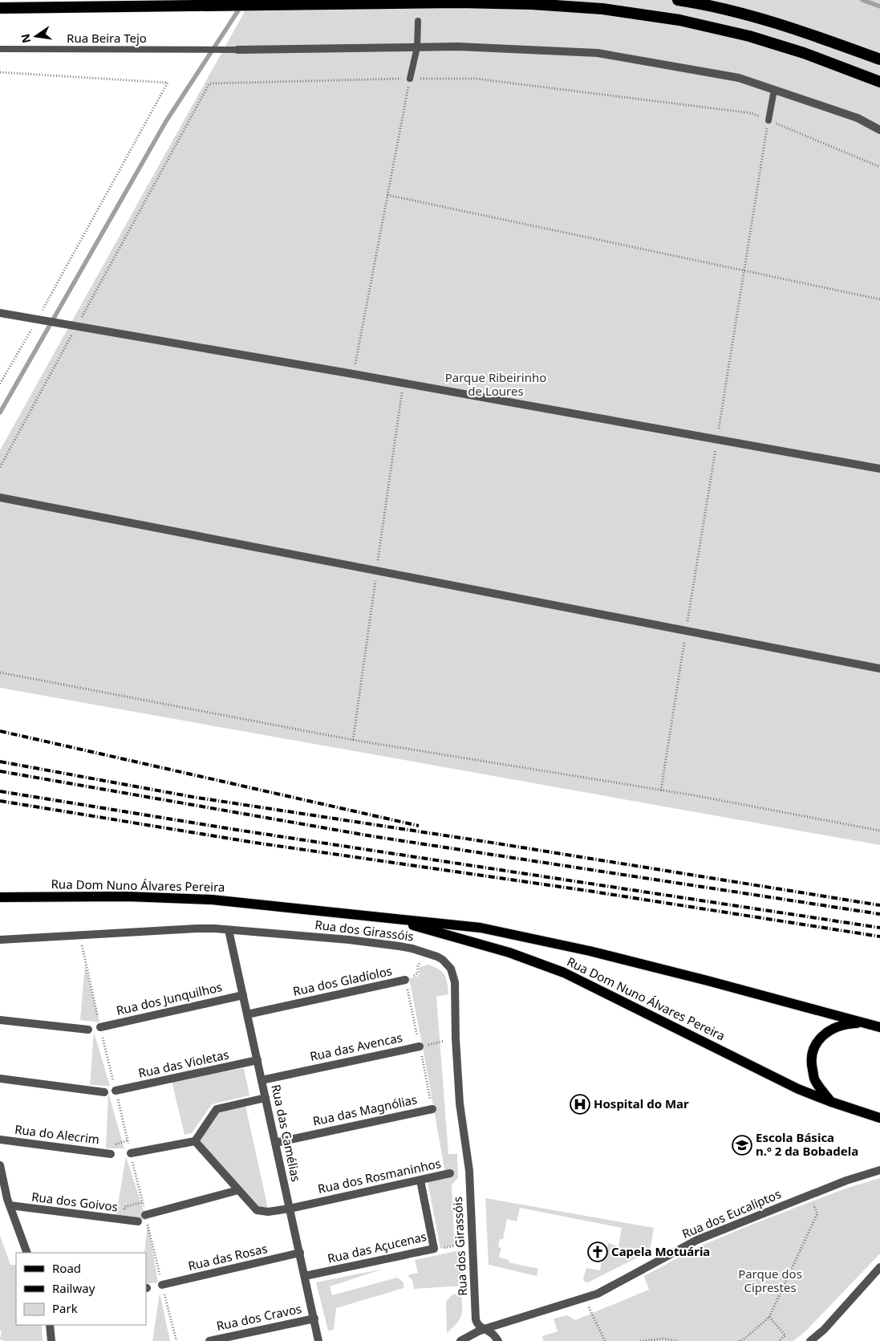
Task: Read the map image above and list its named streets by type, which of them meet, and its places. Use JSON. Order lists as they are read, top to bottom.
{
  "streets": {
    "main road": ["Rua Dom Nuno Álvares Pereira"],
    "street": [
      "Rua dos Girassóis",
      "Rua dos Gladíolos",
      "Rua dos Junquilhos",
      "Rua das Avencas",
      "Rua das Violetas",
      "Rua das Magnólias",
      "Rua das Camélias",
      "Rua do Alecrim",
      "Rua dos Rosmaninhos",
      "Rua dos Goivos",
      "Rua dos Eucaliptos",
      "Rua das Açucenas",
      "Rua das Rosas",
      "Rua dos Cravos"
    ],
    "lane": ["Rua Beira Tejo"]
  },
  "crossings": [
    ["Rua dos Girassóis", "Rua dos Gladíolos"],
    ["Rua dos Girassóis", "Rua das Avencas"],
    ["Rua dos Girassóis", "Rua das Camélias"],
    ["Rua dos Girassóis", "Rua dos Eucaliptos"],
    ["Rua dos Gladíolos", "Rua das Camélias"],
    ["Rua dos Junquilhos", "Rua das Camélias"],
    ["Rua das Avencas", "Rua das Camélias"],
    ["Rua das Violetas", "Rua das Camélias"],
    ["Rua das Magnólias", "Rua das Camélias"],
    ["Rua das Camélias", "Rua dos Rosmaninhos"],
    ["Rua das Camélias", "Rua das Açucenas"],
    ["Rua das Camélias", "Rua das Rosas"],
    ["Rua das Camélias", "Rua dos Cravos"],
    ["Rua dos Rosmaninhos", "Rua das Açucenas"]
  ],
  "parks": ["Parque Ribeirinho de Loures", "Parque dos Ciprestes"],
  "places": {
    "hospital": ["Hospital do Mar"],
    "school or university": ["Escola Básica n.º 2 da Bobadela"],
    "church": ["Capela Motuária"]
  },
  "legend": ["Road", "Railway", "Park"],
  "north": "left"
}
